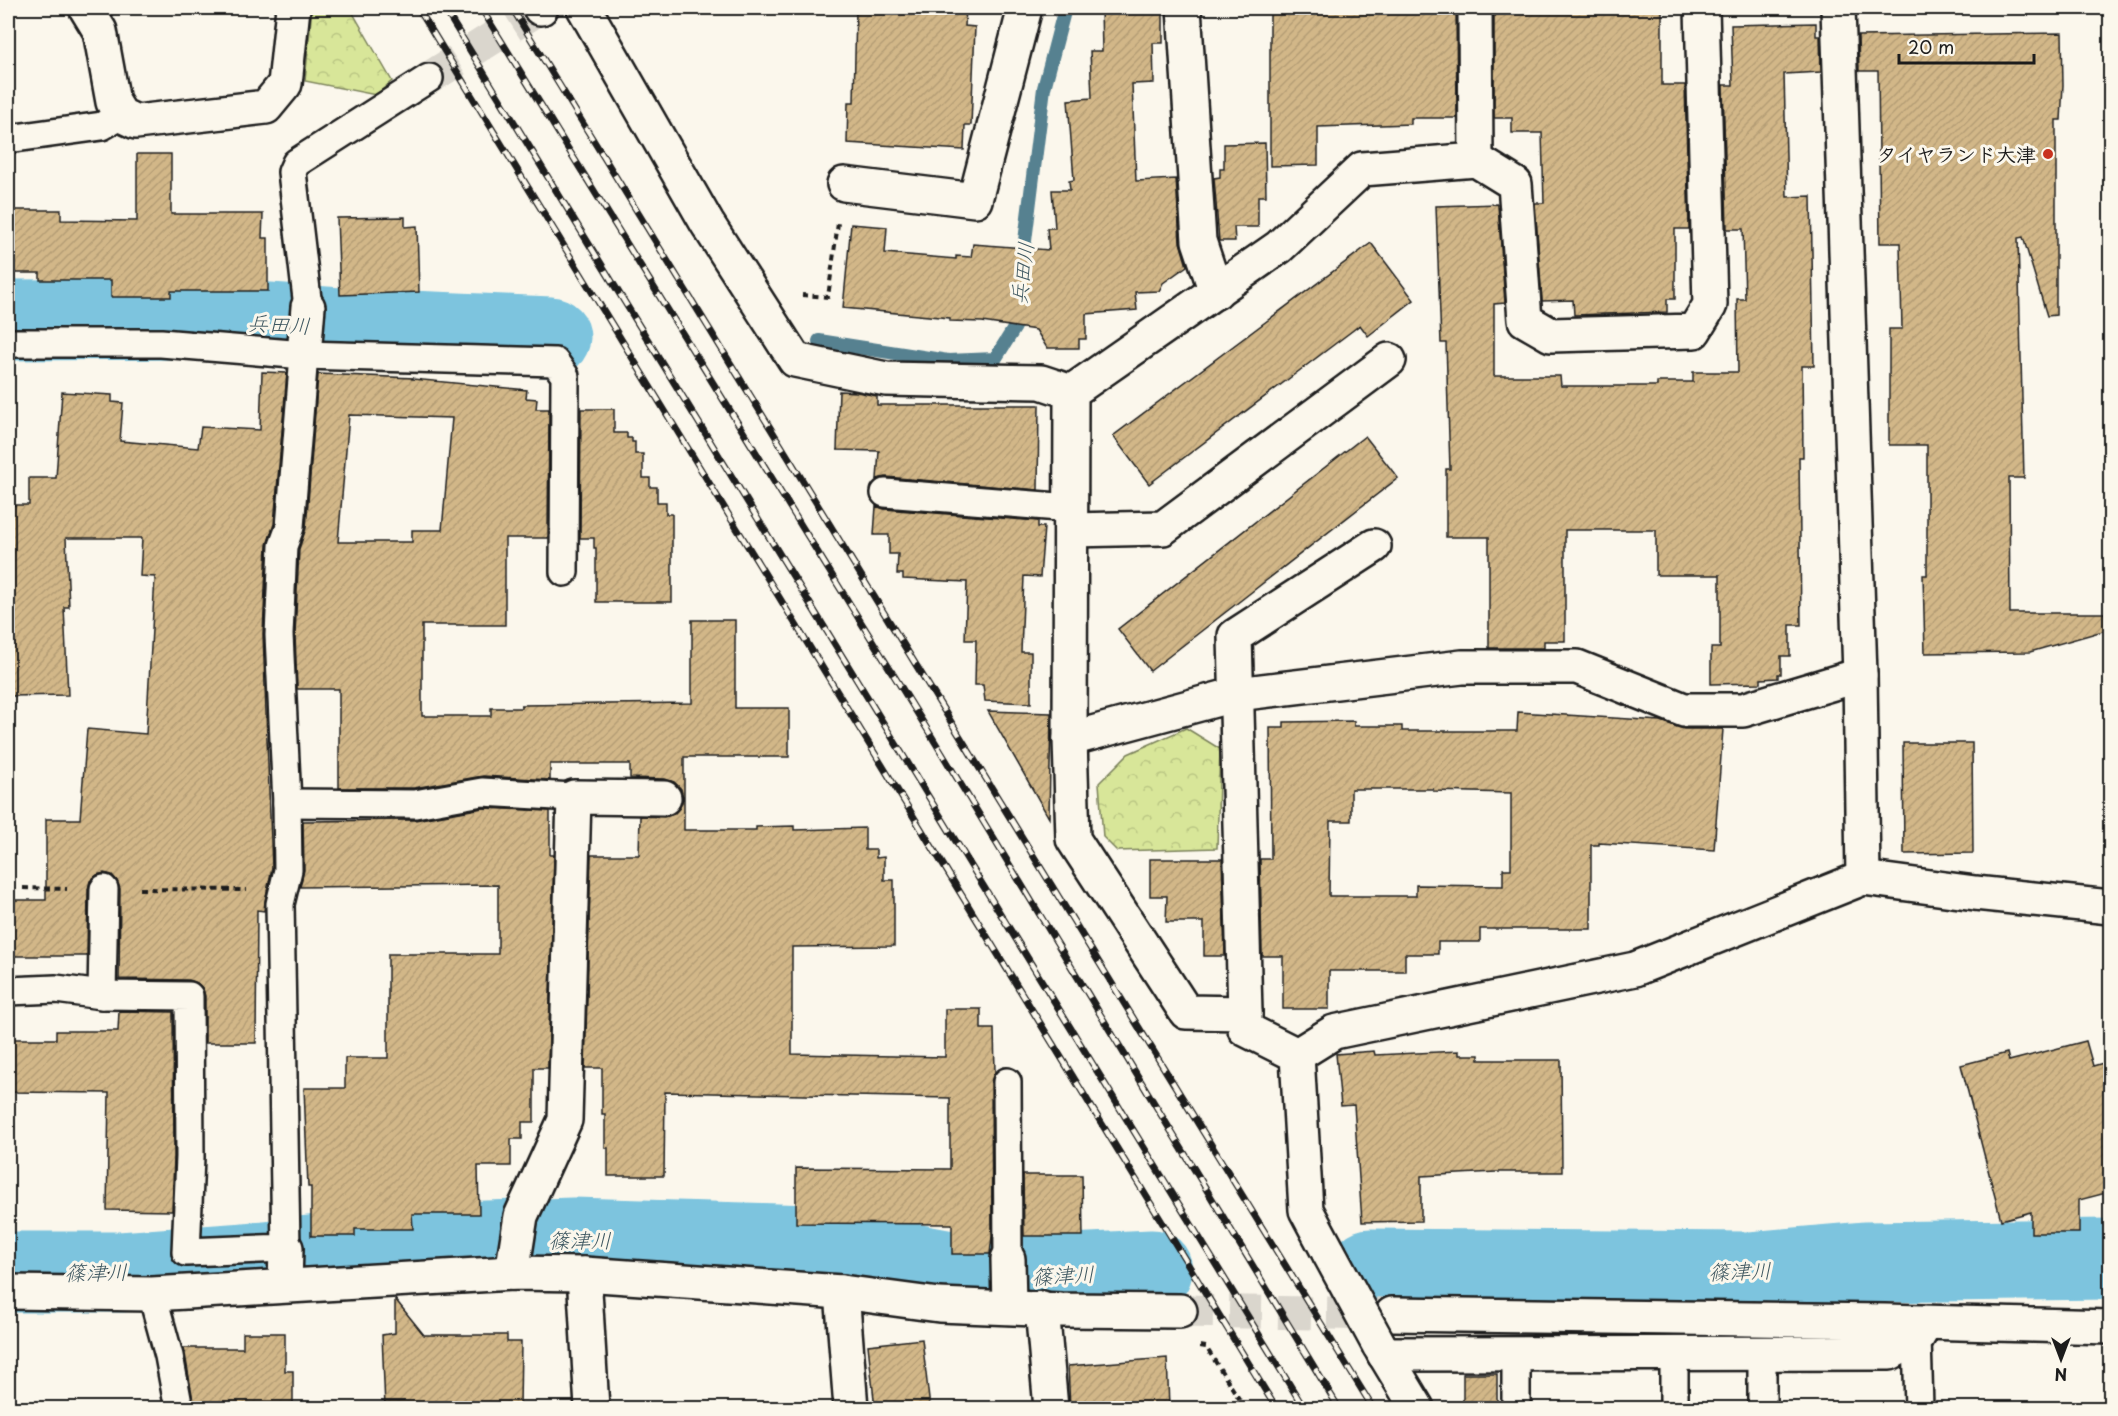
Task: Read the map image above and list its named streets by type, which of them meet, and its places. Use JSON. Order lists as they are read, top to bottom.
{
  "water": ["兵田川", "篠津川"],
  "places": ["タイヤランド大津"],
  "scale_bar": "20 m",
  "north": "bottom"
}
